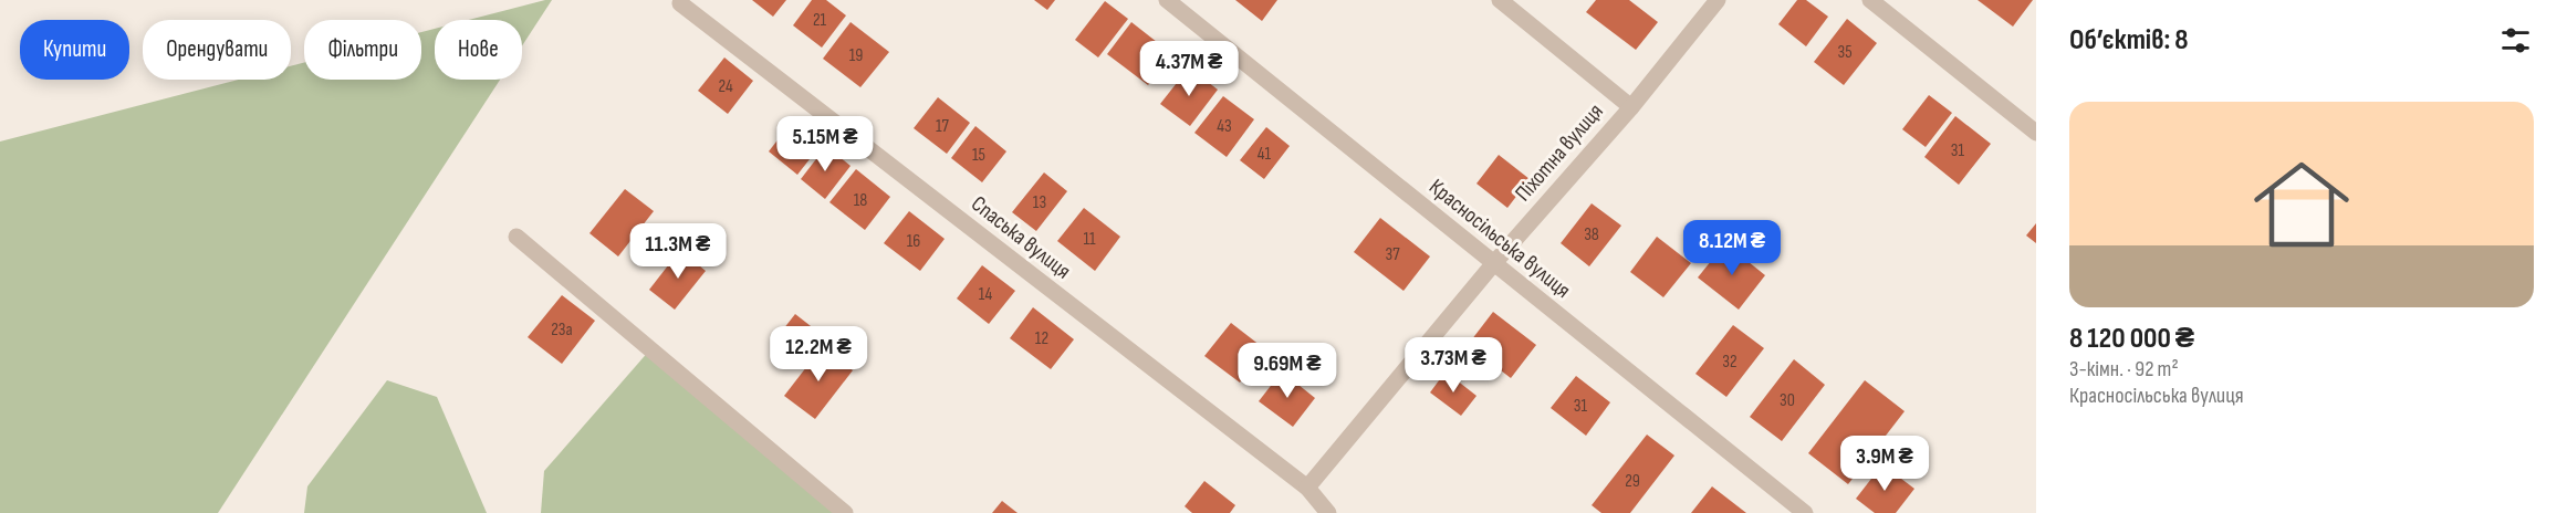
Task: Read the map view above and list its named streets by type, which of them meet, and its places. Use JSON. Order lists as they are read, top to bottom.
{
  "streets": {
    "street": ["Піхотна вулиця", "Спаська вулиця", "Красносільська вулиця"]
  },
  "crossings": [
    ["Піхотна вулиця", "Спаська вулиця"],
    ["Піхотна вулиця", "Красносільська вулиця"]
  ],
  "house_numbers": [
    "21",
    "35",
    "19",
    "24",
    "17",
    "43",
    "31",
    "41",
    "15",
    "18",
    "13",
    "38",
    "11",
    "16",
    "37",
    "14",
    "23а",
    "12",
    "32",
    "30",
    "31",
    "29"
  ],
  "page": {
    "heading": "Об’єктів: 8",
    "chip": [
      "Купити",
      "Орендувати",
      "Фільтри",
      "Нове"
    ],
    "price": [
      "4.37M ₴",
      "5.15M ₴",
      "8.12M ₴",
      "11.3M ₴",
      "12.2M ₴",
      "3.73M ₴",
      "9.69M ₴",
      "3.9M ₴"
    ],
    "list": [
      {
        "name": "8 120 000 ₴",
        "note": "3-кімн. · 92 m² · Красносільська вулиця"
      }
    ]
  }
}
